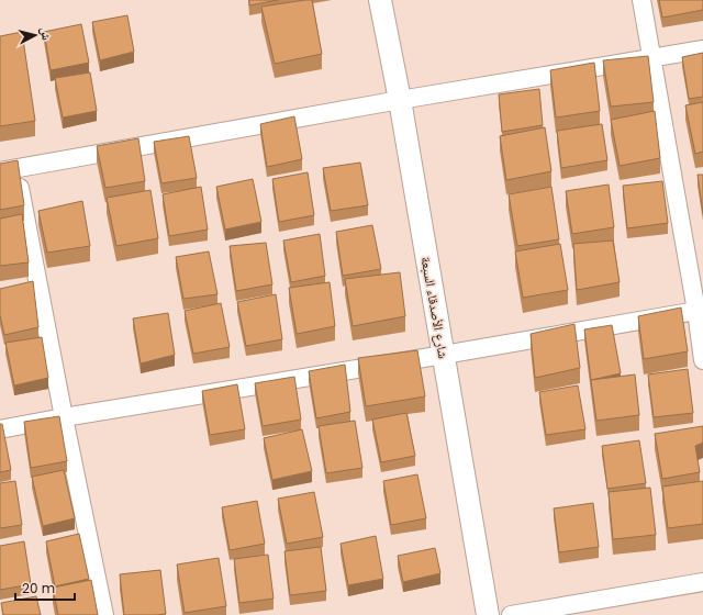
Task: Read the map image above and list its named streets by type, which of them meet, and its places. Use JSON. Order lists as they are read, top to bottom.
{
  "streets": {
    "street": ["شارع الأصدقاء السبعة"]
  },
  "scale_bar": "20 m",
  "north": "right"
}
